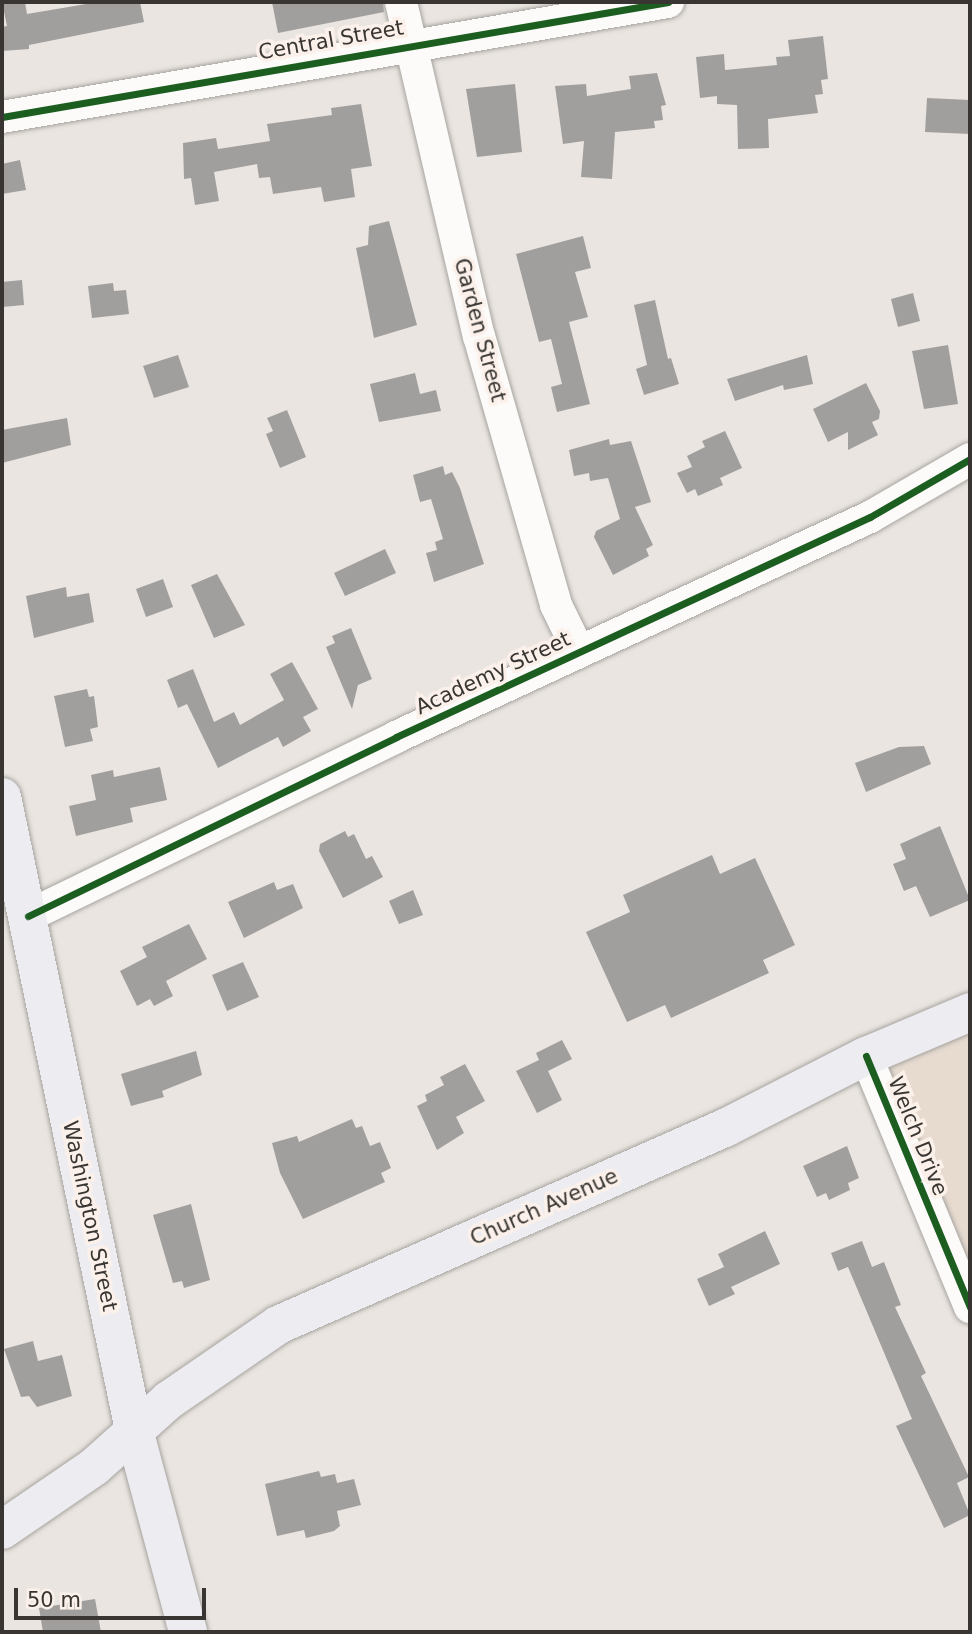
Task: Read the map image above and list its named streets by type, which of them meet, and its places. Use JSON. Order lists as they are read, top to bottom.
{
  "streets": {
    "main road": ["Church Avenue", "Washington Street"],
    "street": [
      "Central Street",
      "Garden Street",
      "Academy Street",
      "Welch Drive"
    ]
  },
  "crossings": [
    ["Central Street", "Garden Street"],
    ["Garden Street", "Academy Street"],
    ["Academy Street", "Washington Street"],
    ["Welch Drive", "Church Avenue"],
    ["Church Avenue", "Washington Street"]
  ],
  "scale_bar": "50 m"
}
